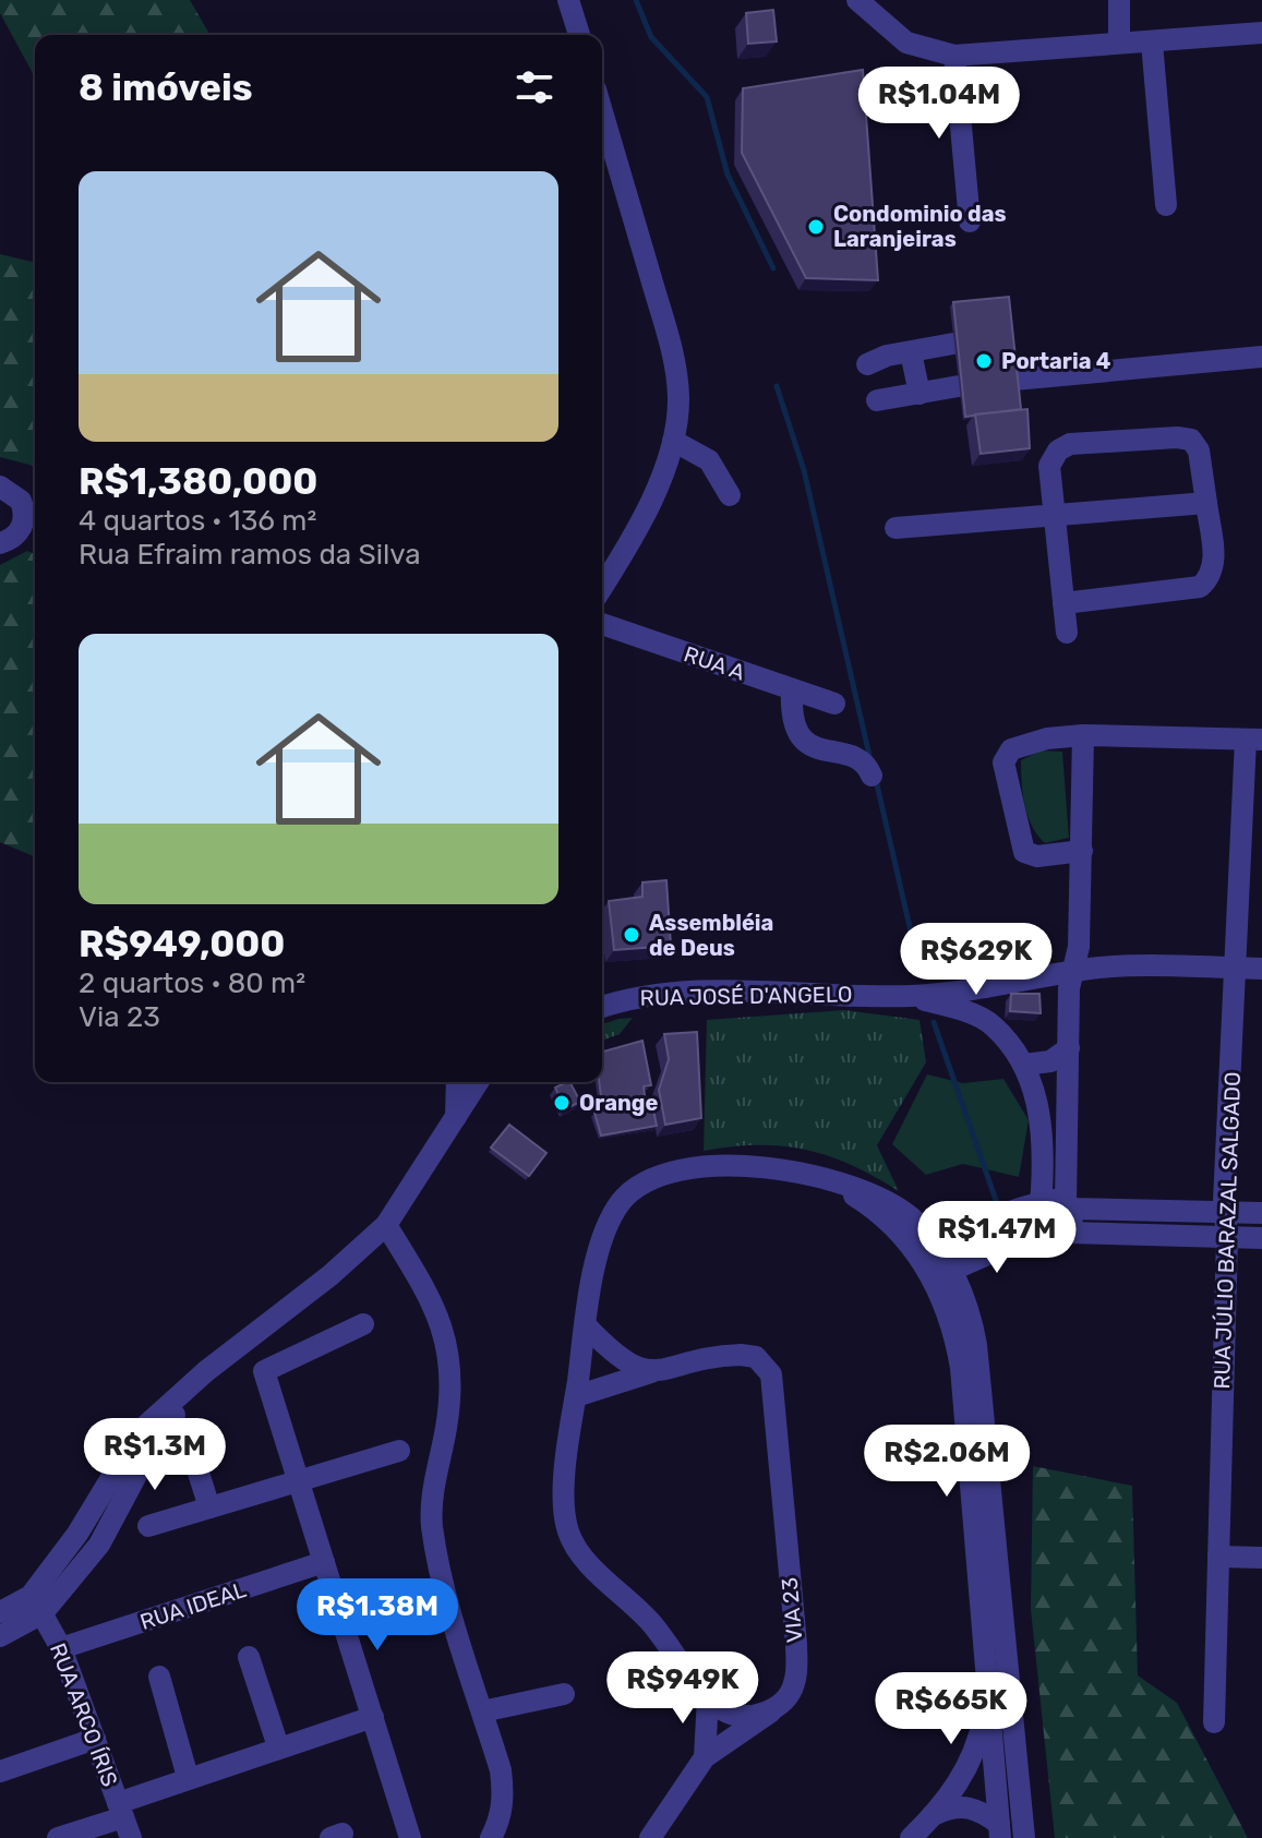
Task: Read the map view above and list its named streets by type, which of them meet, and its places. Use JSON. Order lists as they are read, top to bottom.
{
  "streets": {
    "street": [
      "RUA A",
      "RUA JOSÉ D'ANGELO",
      "RUA JÚLIO BARAZAL SALGADO",
      "RUA IDEAL",
      "VIA 23",
      "RUA ARCO ÍRIS"
    ]
  },
  "crossings": [
    ["RUA JOSÉ D'ANGELO", "RUA JÚLIO BARAZAL SALGADO"],
    ["RUA IDEAL", "RUA ARCO ÍRIS"]
  ],
  "places": [
    "Condominio das Laranjeiras",
    "Portaria 4",
    "Assembléia de Deus",
    "Orange"
  ],
  "page": {
    "heading": "8 imóveis",
    "price": [
      "R$1.04M",
      "R$629K",
      "R$1.47M",
      "R$1.3M",
      "R$2.06M",
      "R$1.38M",
      "R$949K",
      "R$665K"
    ],
    "list": [
      {
        "name": "R$1,380,000",
        "note": "4 quartos · 136 m² · Rua Efraim ramos da Silva"
      },
      {
        "name": "R$949,000",
        "note": "2 quartos · 80 m² · Via 23"
      }
    ]
  }
}
